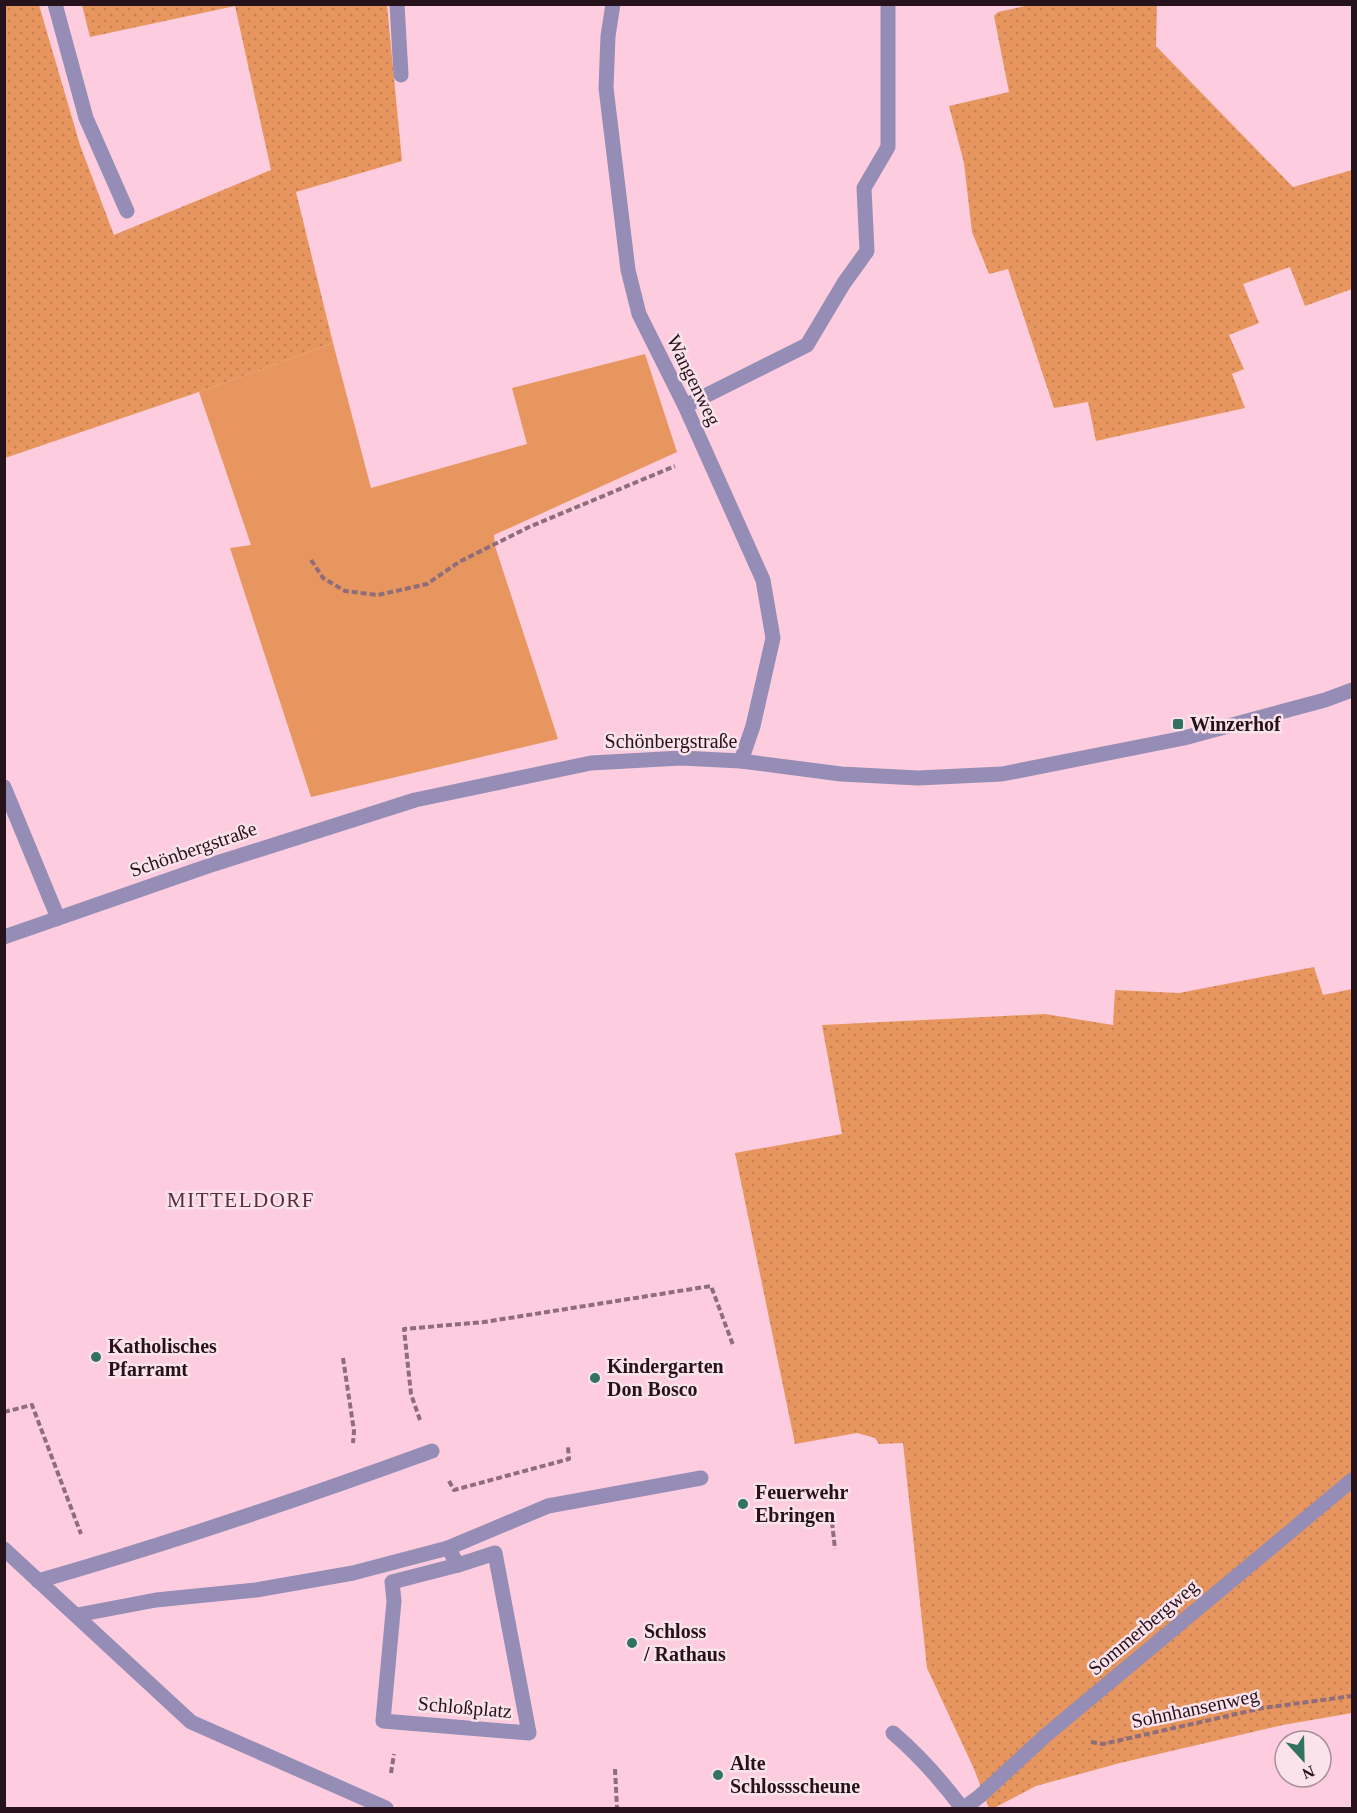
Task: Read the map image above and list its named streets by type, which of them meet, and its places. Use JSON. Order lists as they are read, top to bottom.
{
  "streets": {
    "street": [
      "Wangenweg",
      "Schönbergstraße",
      "Sommerbergweg",
      "Schloßplatz"
    ],
    "path": ["Sohnhansenweg"]
  },
  "crossings": [
    ["Wangenweg", "Schönbergstraße"],
    ["Sommerbergweg", "Sohnhansenweg"]
  ],
  "districts": ["MITTELDORF"],
  "places": {
    "transit": ["Winzerhof"],
    "other": [
      "Katholisches Pfarramt",
      "Kindergarten Don Bosco",
      "Feuerwehr Ebringen",
      "Schloss / Rathaus",
      "Alte Schlossscheune"
    ]
  },
  "north": "bottom"
}
